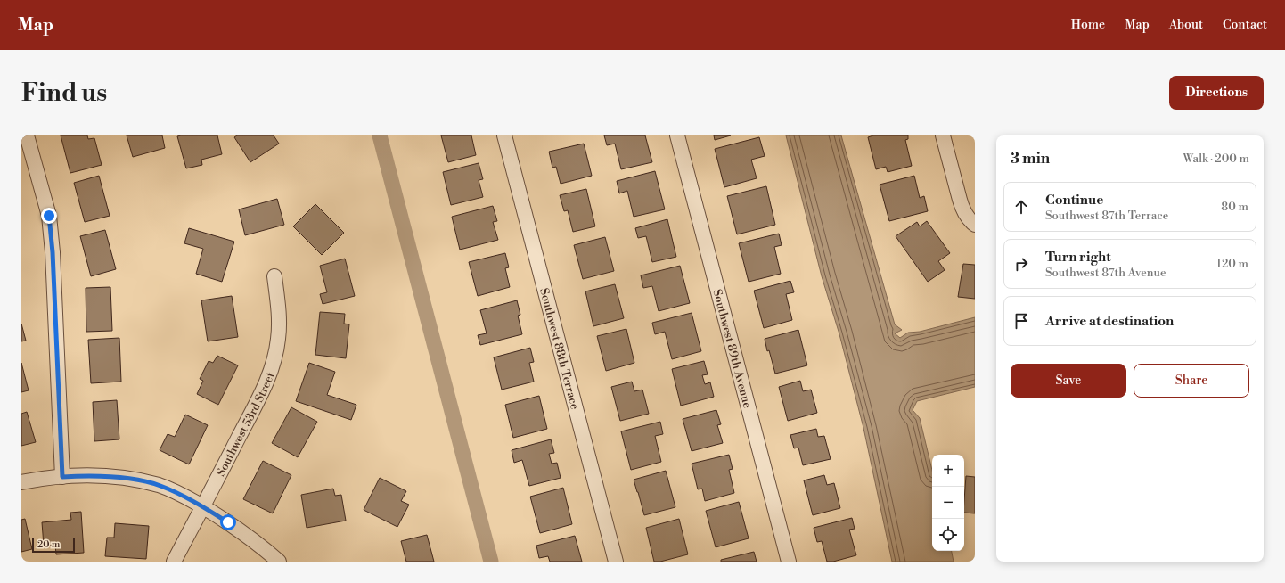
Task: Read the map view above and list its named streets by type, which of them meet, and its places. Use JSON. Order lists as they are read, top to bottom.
{
  "streets": {
    "street": ["Southwest 88th Terrace", "Southwest 89th Avenue", "Southwest 53rd Street"]
  },
  "scale_bar": "20 m",
  "page": {
    "header": "Map",
    "nav": [
      "Home",
      "Map",
      "About",
      "Contact"
    ],
    "buttons": [
      "Directions",
      ["Save", "Share"]
    ],
    "title": "Find us",
    "heading": ["3 min", "Walk · 200 m"],
    "list": [
      ["Continue", "Southwest 87th Terrace", "80 m"],
      ["Turn right", "Southwest 87th Avenue", "120 m"],
      "Arrive at destination"
    ],
    "map_buttons": ["+", "−"],
    "scale": "20 m"
  }
}
